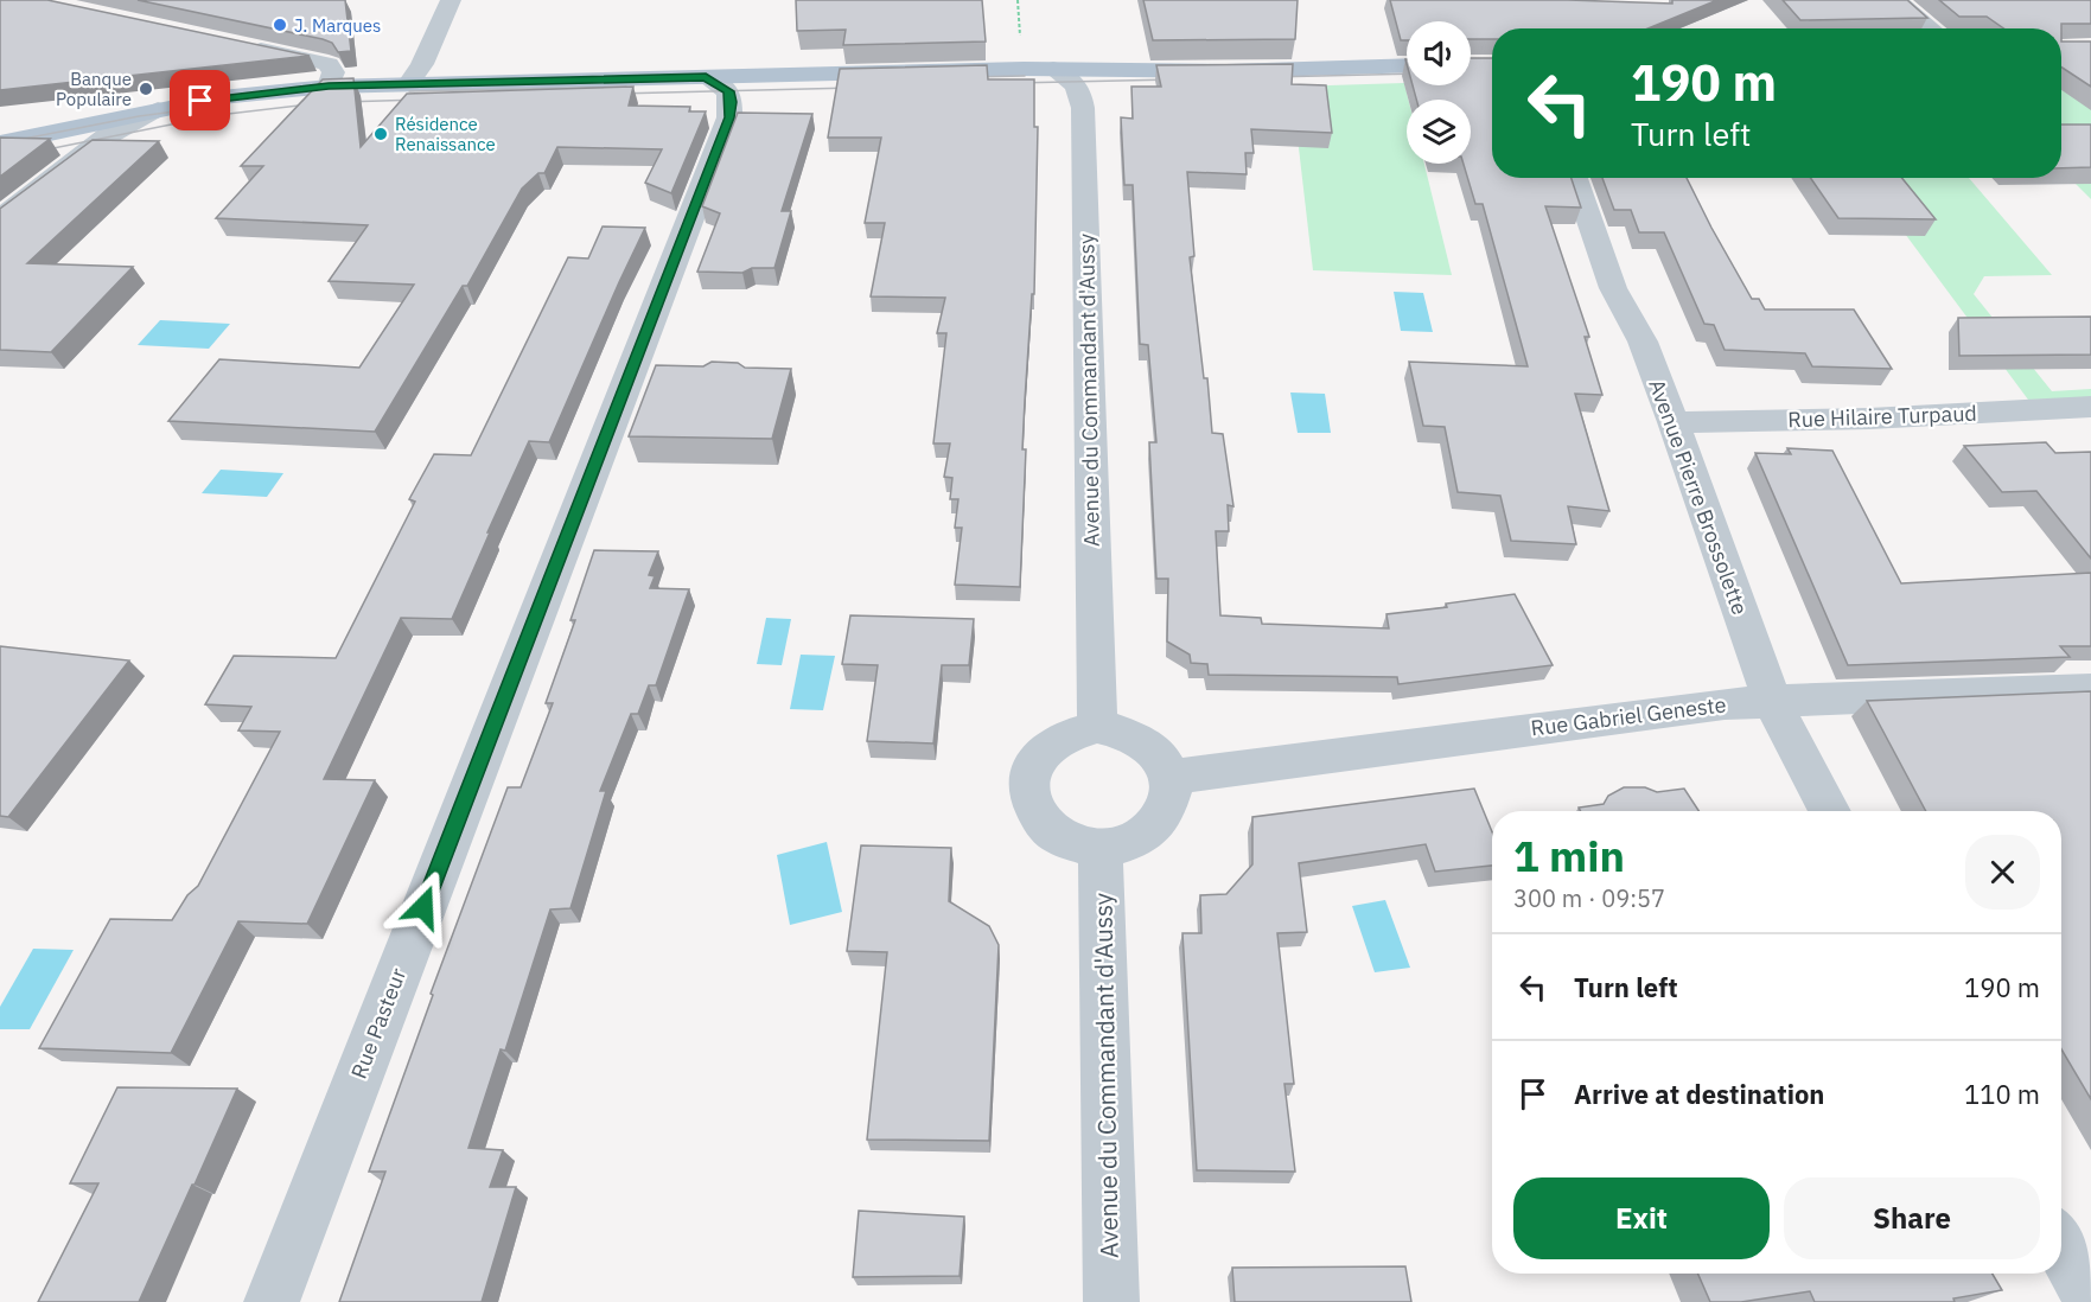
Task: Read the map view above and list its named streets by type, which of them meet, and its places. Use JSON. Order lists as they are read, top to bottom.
{
  "streets": {
    "street": [
      "Avenue du Commandant d'Aussy",
      "Rue Hilaire Turpaud",
      "Avenue Pierre Brossolette",
      "Rue Gabriel Geneste",
      "Rue Pasteur"
    ]
  },
  "crossings": [
    ["Avenue du Commandant d'Aussy", "Rue Gabriel Geneste"],
    ["Rue Hilaire Turpaud", "Avenue Pierre Brossolette"],
    ["Avenue Pierre Brossolette", "Rue Gabriel Geneste"]
  ],
  "places": ["J. Marques", "Banque Populaire", "Résidence Renaissance"],
  "page": {
    "turn": ["190 m", "Turn left"],
    "heading": ["1 min", "300 m · 09:57"],
    "list": [
      {
        "name": "Turn left",
        "value": "190 m"
      },
      {
        "name": "Arrive at destination",
        "value": "110 m"
      }
    ],
    "buttons": ["Exit", "Share"]
  }
}
